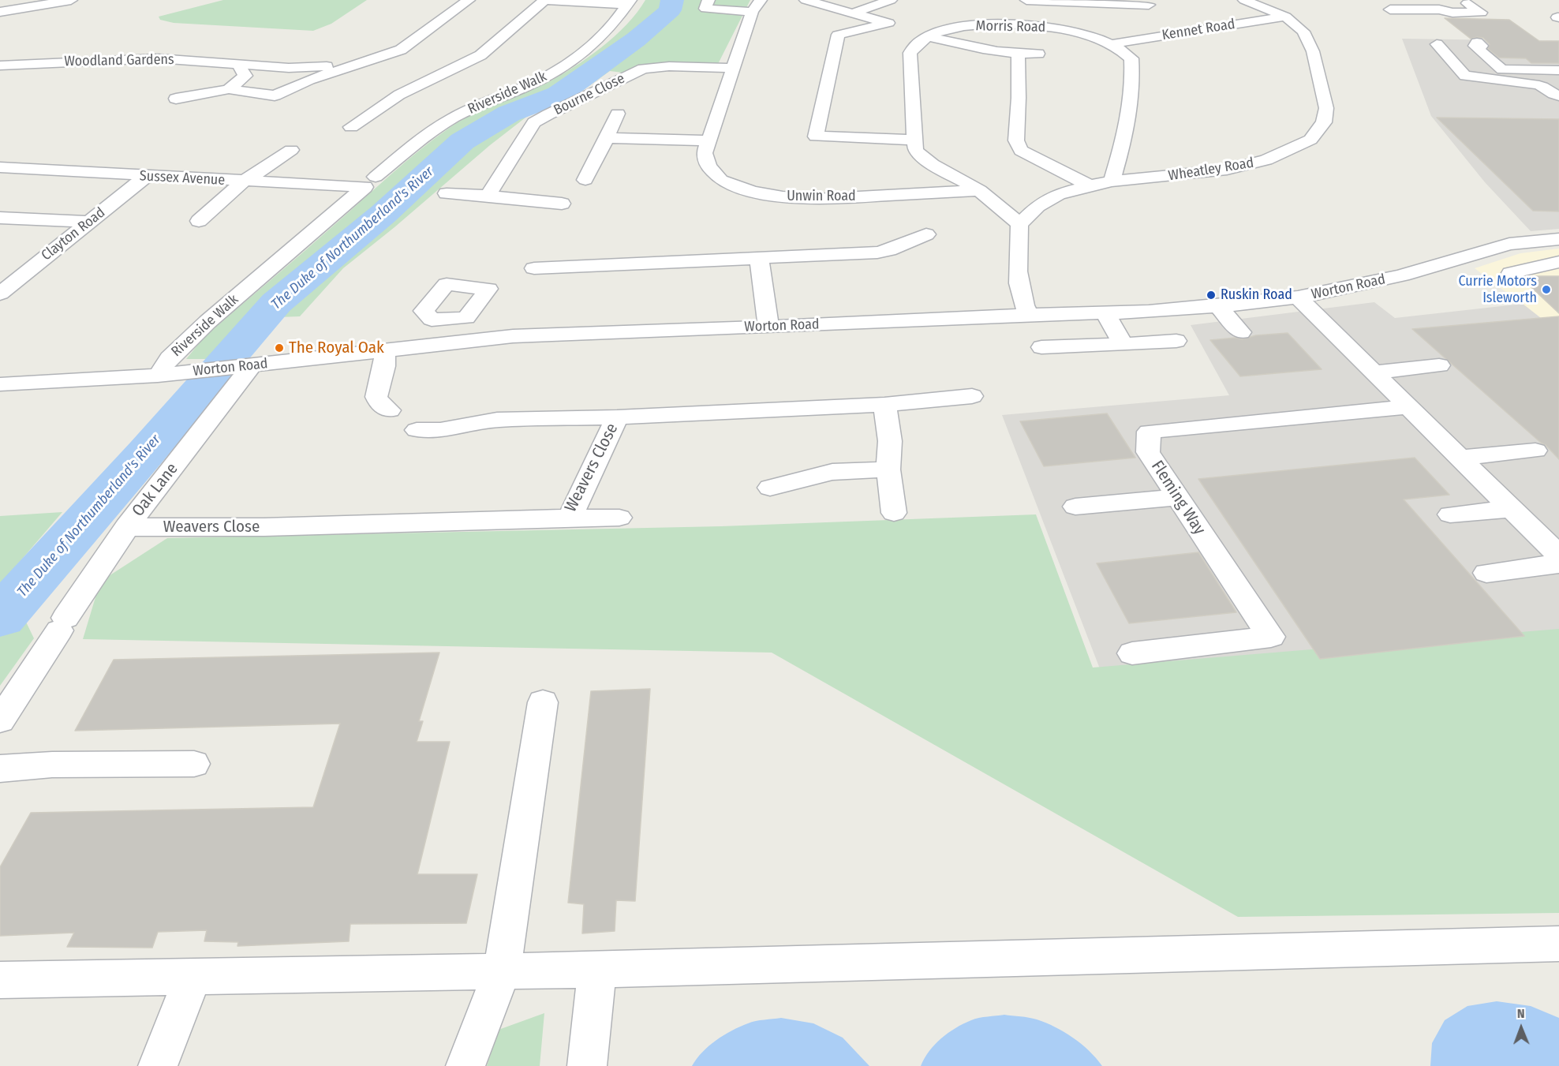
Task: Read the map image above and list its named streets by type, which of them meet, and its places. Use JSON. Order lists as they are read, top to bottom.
{
  "streets": {
    "street": [
      "Morris Road",
      "Kennet Road",
      "Woodland Gardens",
      "Riverside Walk",
      "Bourne Close",
      "Wheatley Road",
      "Sussex Avenue",
      "Unwin Road",
      "Clayton Road",
      "Worton Road",
      "Weavers Close",
      "Oak Lane",
      "Fleming Way"
    ]
  },
  "crossings": [
    ["Morris Road", "Kennet Road"],
    ["Morris Road", "Wheatley Road"],
    ["Morris Road", "Unwin Road"],
    ["Kennet Road", "Wheatley Road"],
    ["Riverside Walk", "Sussex Avenue"],
    ["Riverside Walk", "Worton Road"],
    ["Bourne Close", "Unwin Road"],
    ["Sussex Avenue", "Clayton Road"],
    ["Worton Road", "Oak Lane"],
    ["Weavers Close", "Oak Lane"]
  ],
  "water": ["The Duke of Northumberland's River"],
  "places": ["Currie Motors Isleworth", "Ruskin Road", "The Royal Oak"],
  "north": "top"
}
